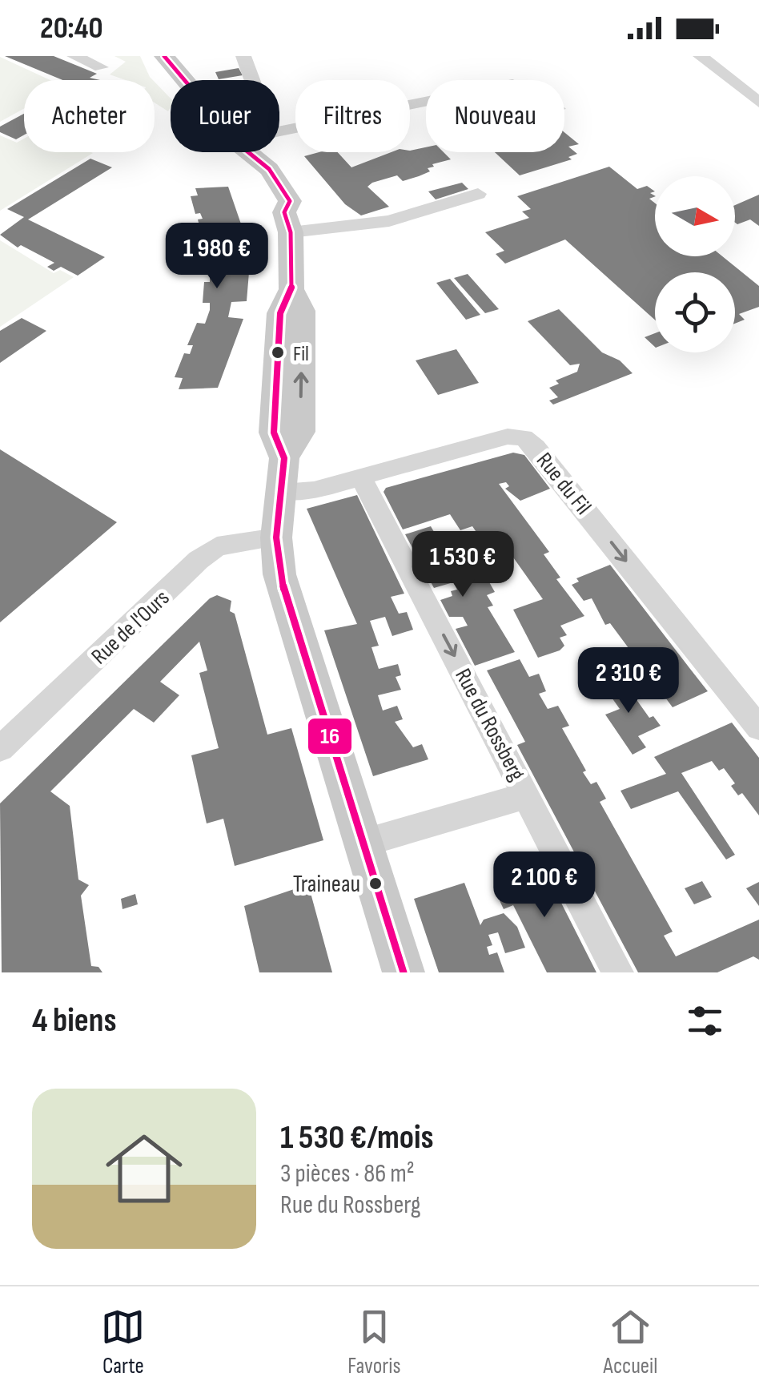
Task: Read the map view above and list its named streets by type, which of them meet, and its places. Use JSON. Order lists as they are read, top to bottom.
{
  "streets": {
    "street": ["Rue du Fil", "Rue de l'Ours", "Rue du Rossberg"]
  },
  "crossings": [
    ["Rue du Fil", "Rue du Rossberg"]
  ],
  "one_way": ["Rue du Fil", "Rue du Rossberg"],
  "places": ["Fil", "Traineau"],
  "lines": ["transit line 16"],
  "north": "right",
  "page": {
    "status": "20:40",
    "chip": [
      "Acheter",
      "Louer",
      "Filtres",
      "Nouveau"
    ],
    "price": [
      "1 980 €",
      "1 530 €",
      "2 310 €",
      "2 100 €"
    ],
    "heading": "4 biens",
    "list": [
      {
        "name": "1 530 €/mois",
        "note": "3 pièces · 86 m² · Rue du Rossberg"
      }
    ],
    "tabs": ["Carte", "Favoris", "Accueil"]
  }
}
